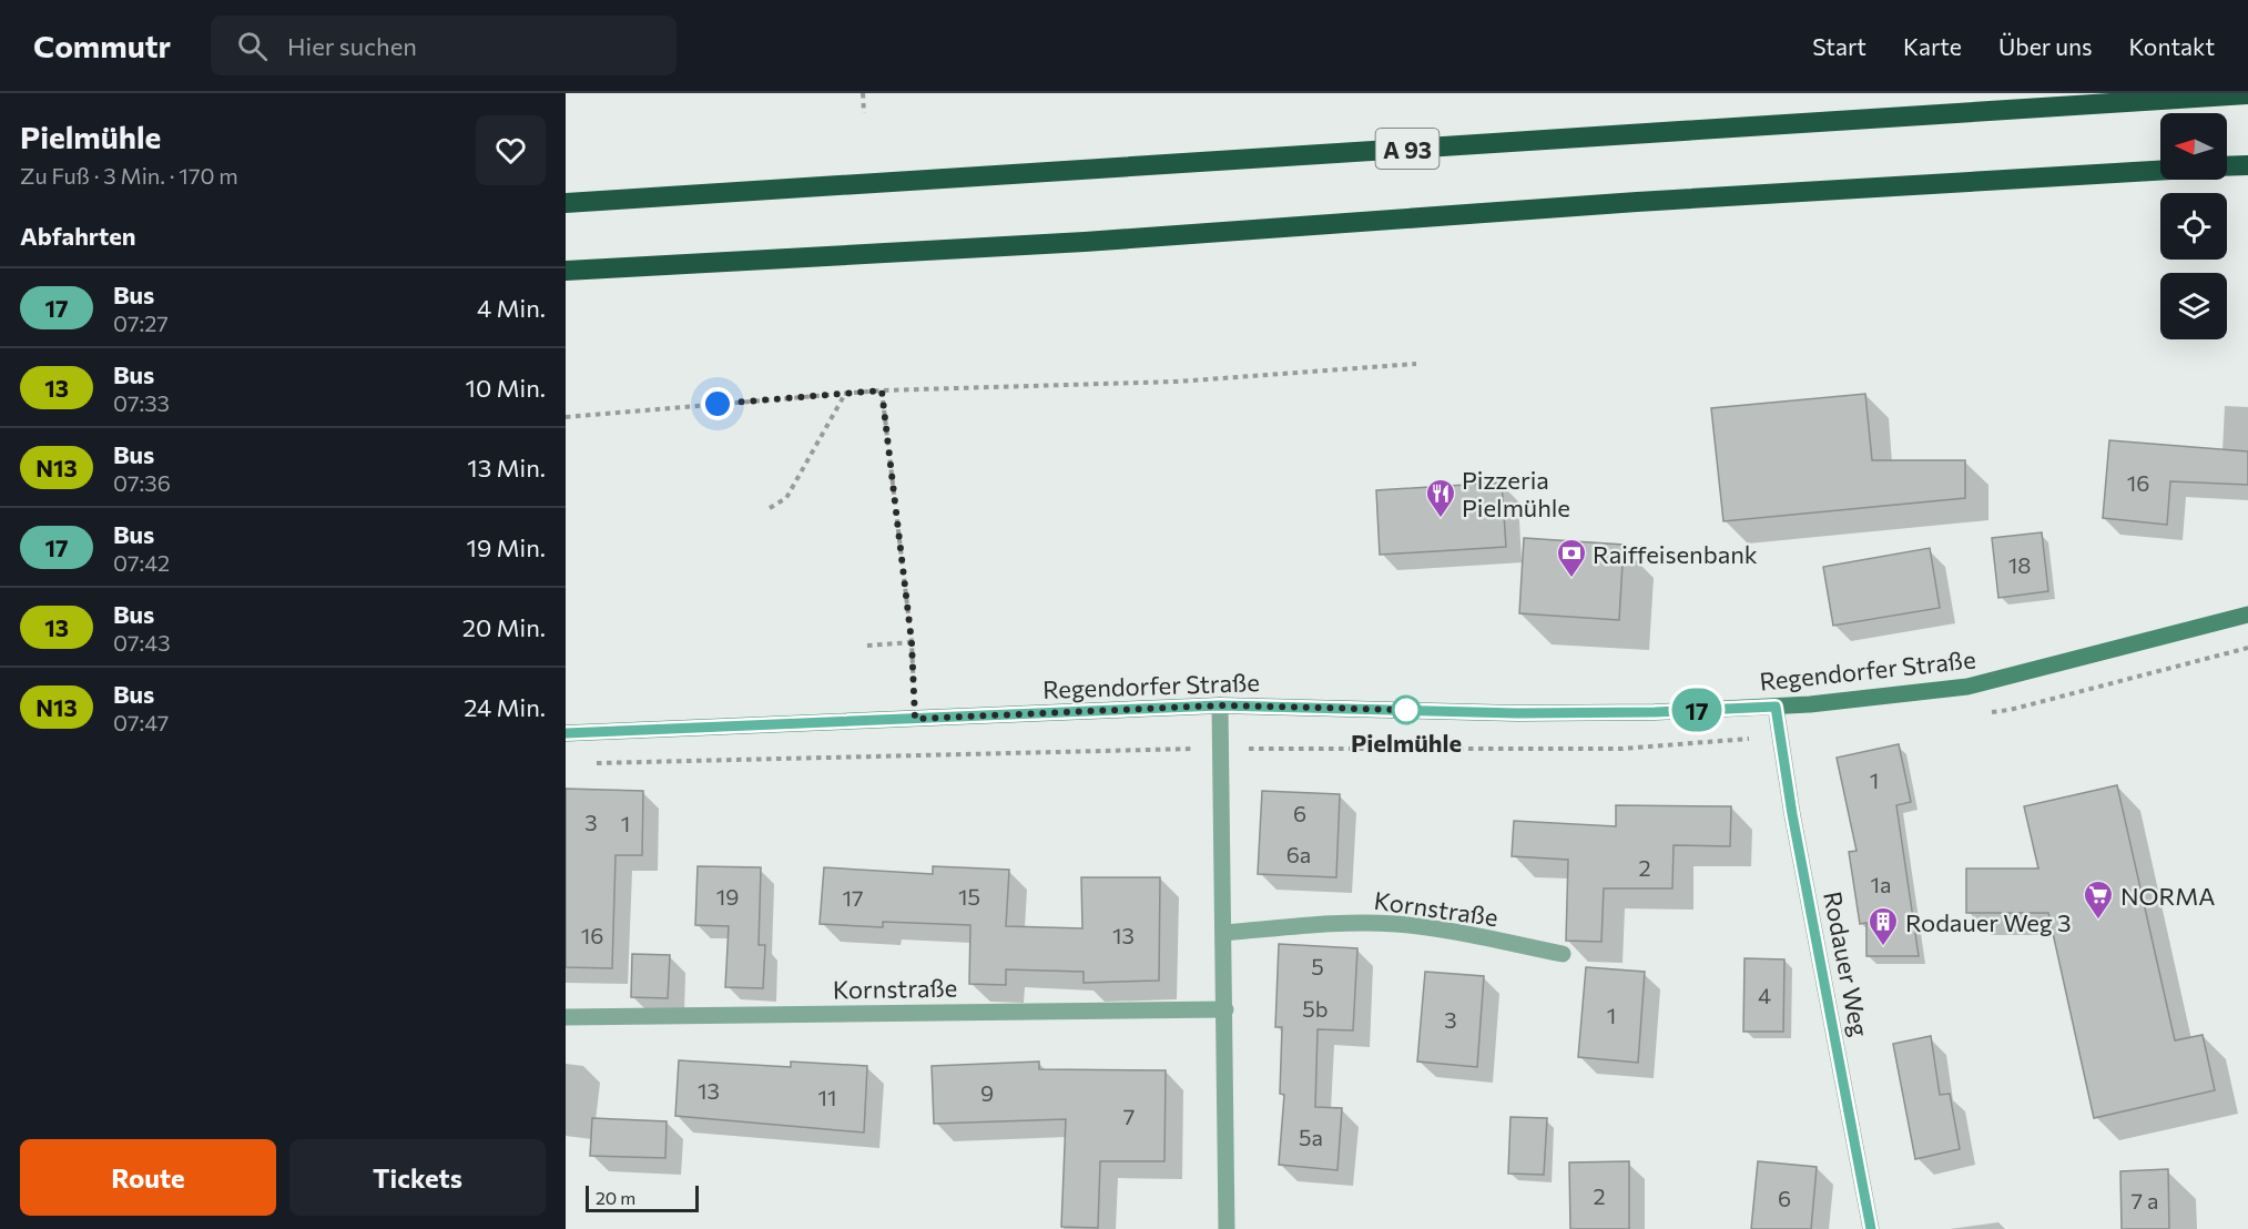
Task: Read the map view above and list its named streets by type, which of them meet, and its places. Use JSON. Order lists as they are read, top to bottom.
{
  "streets": {
    "highway": ["A 93"],
    "street": ["Regendorfer Straße", "Kornstraße", "Rodauer Weg"]
  },
  "crossings": [
    ["Regendorfer Straße", "Rodauer Weg"]
  ],
  "places": {
    "restaurant": ["Pizzeria Pielmühle"],
    "bank": ["Raiffeisenbank"],
    "other": ["Pielmühle"],
    "supermarket": ["NORMA"],
    "building": ["Rodauer Weg 3"]
  },
  "lines": ["bus line 17"],
  "house_numbers": [
    "16",
    "18",
    "1",
    "6",
    "3",
    "1",
    "6a",
    "2",
    "1a",
    "19",
    "15",
    "17",
    "16",
    "13",
    "5",
    "4",
    "5b",
    "1",
    "3",
    "13",
    "9",
    "11",
    "7",
    "5a",
    "2",
    "6",
    "7 a"
  ],
  "scale_bar": "20 m",
  "north": "left",
  "page": {
    "header": "Commutr",
    "search": "Hier suchen",
    "nav": [
      "Start",
      "Karte",
      "Über uns",
      "Kontakt"
    ],
    "heading": [
      ["Pielmühle", "Zu Fuß · 3 Min. · 170 m"],
      "Abfahrten"
    ],
    "on_map": "17",
    "list": [
      {
        "mark": "17",
        "name": "Bus",
        "note": "07:27",
        "value": "4 Min."
      },
      {
        "mark": "13",
        "name": "Bus",
        "note": "07:33",
        "value": "10 Min."
      },
      {
        "mark": "N13",
        "name": "Bus",
        "note": "07:36",
        "value": "13 Min."
      },
      {
        "mark": "17",
        "name": "Bus",
        "note": "07:42",
        "value": "19 Min."
      },
      {
        "mark": "13",
        "name": "Bus",
        "note": "07:43",
        "value": "20 Min."
      },
      {
        "mark": "N13",
        "name": "Bus",
        "note": "07:47",
        "value": "24 Min."
      }
    ],
    "buttons": ["Route", "Tickets"],
    "scale": "20 m"
  }
}
